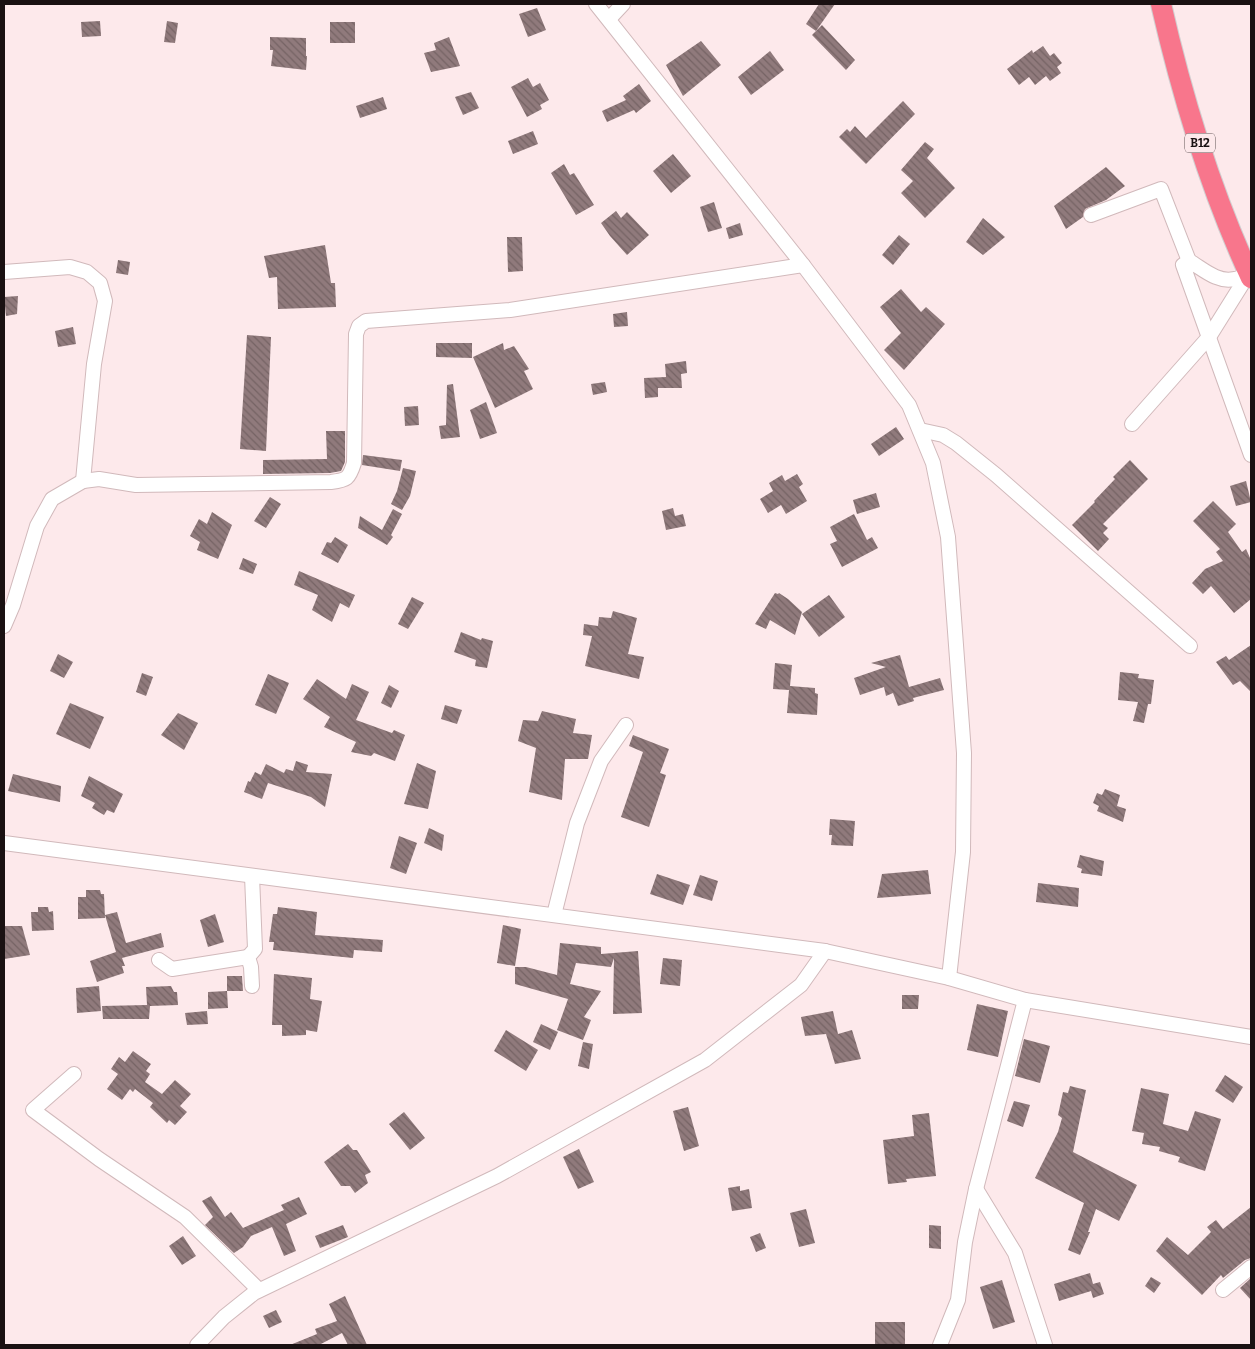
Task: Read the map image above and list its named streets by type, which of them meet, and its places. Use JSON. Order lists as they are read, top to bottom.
{
  "streets": {
    "highway": ["B12"]
  }
}
